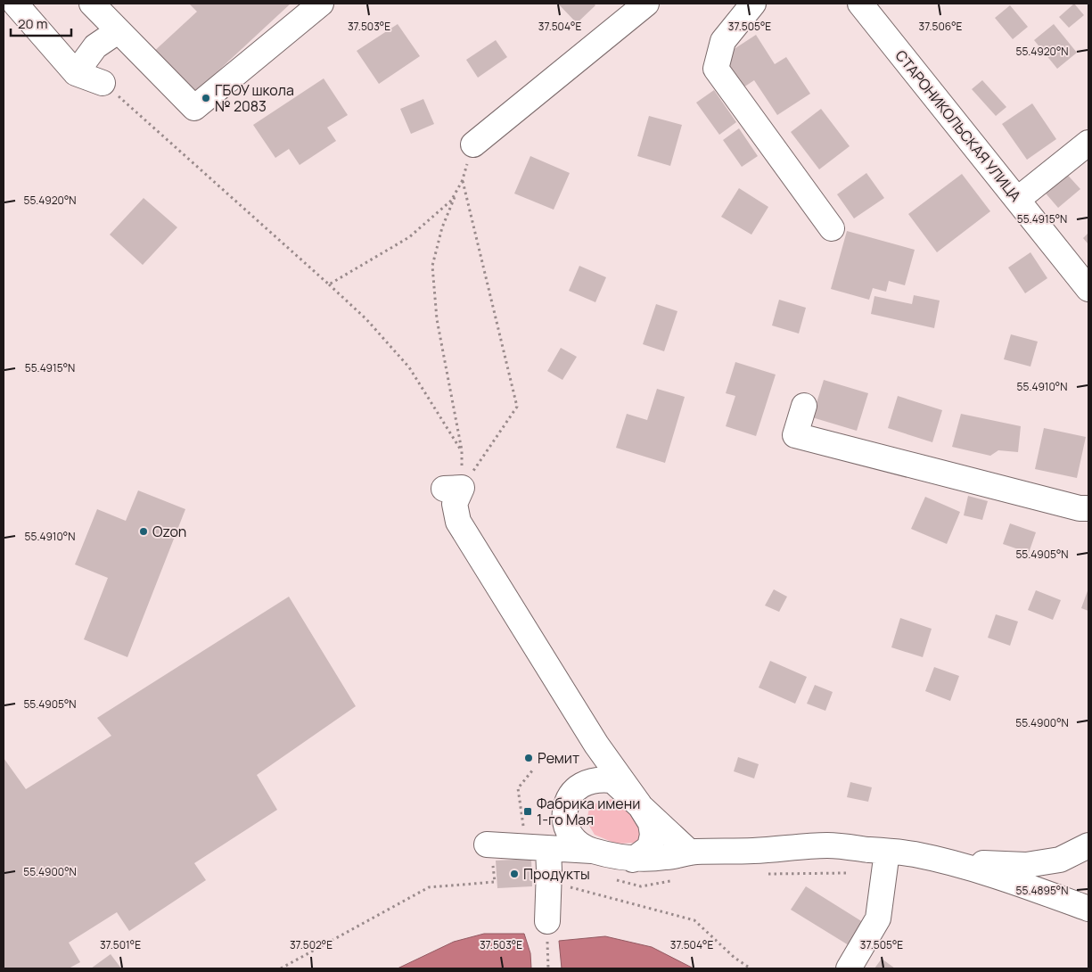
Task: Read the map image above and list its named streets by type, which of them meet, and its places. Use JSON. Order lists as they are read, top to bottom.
{
  "streets": {
    "street": ["СТАРОНИКОЛЬСКАЯ УЛИЦА"]
  },
  "places": {
    "other": [
      "ГБОУ школа № 2083",
      "Ozon",
      "Ремит",
      "Продукты"
    ],
    "transit": ["Фабрика имени 1-го Мая"]
  },
  "scale_bar": "20 m",
  "coordinates": [
    "37.503°E",
    "37.504°E",
    "37.505°E",
    "37.506°E",
    "55.4920°N",
    "55.4915°N",
    "55.4910°N",
    "55.4905°N",
    "55.4900°N",
    "55.4895°N",
    "37.501°E",
    "37.502°E"
  ]
}
